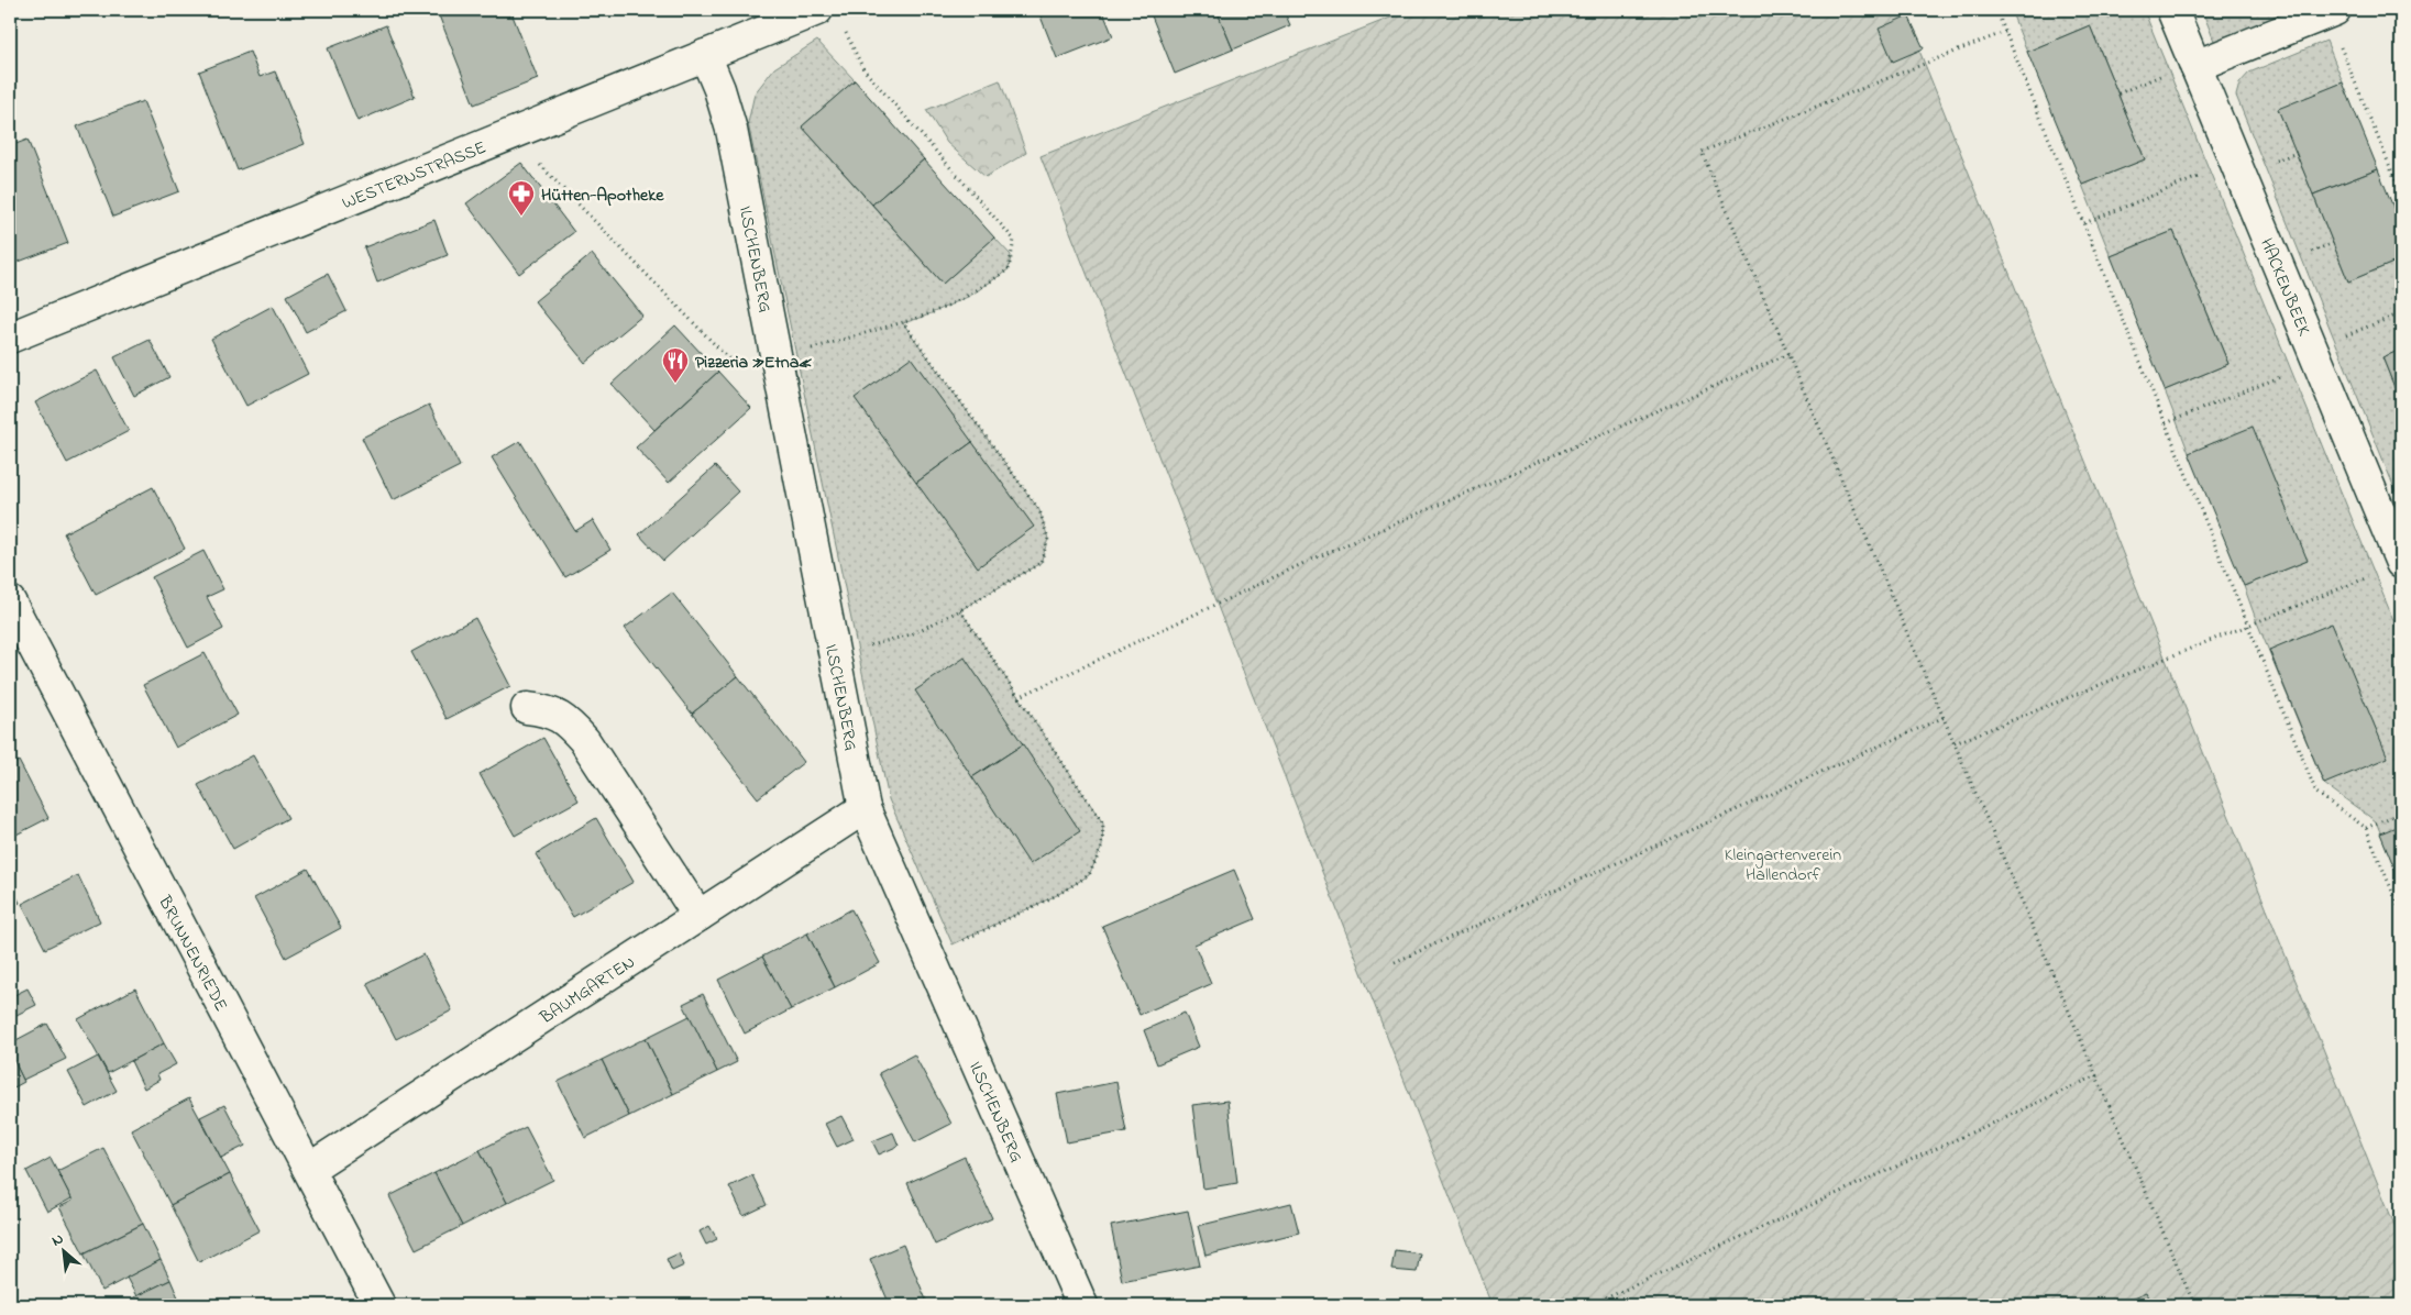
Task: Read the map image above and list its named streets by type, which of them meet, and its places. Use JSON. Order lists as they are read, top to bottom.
{
  "streets": {
    "street": [
      "WESTERNSTRASSE",
      "ILSCHENBERG",
      "HACKENBEEK",
      "BRUNNENRIEDE",
      "BAUMGARTEN"
    ]
  },
  "crossings": [
    ["WESTERNSTRASSE", "ILSCHENBERG"],
    ["ILSCHENBERG", "BAUMGARTEN"],
    ["BRUNNENRIEDE", "BAUMGARTEN"]
  ],
  "parks": ["Kleingartenverein Hallendorf"],
  "places": {
    "pharmacy": ["Hütten-Apotheke"],
    "restaurant": ["Pizzeria »Etna«"]
  },
  "north": "top left"
}
